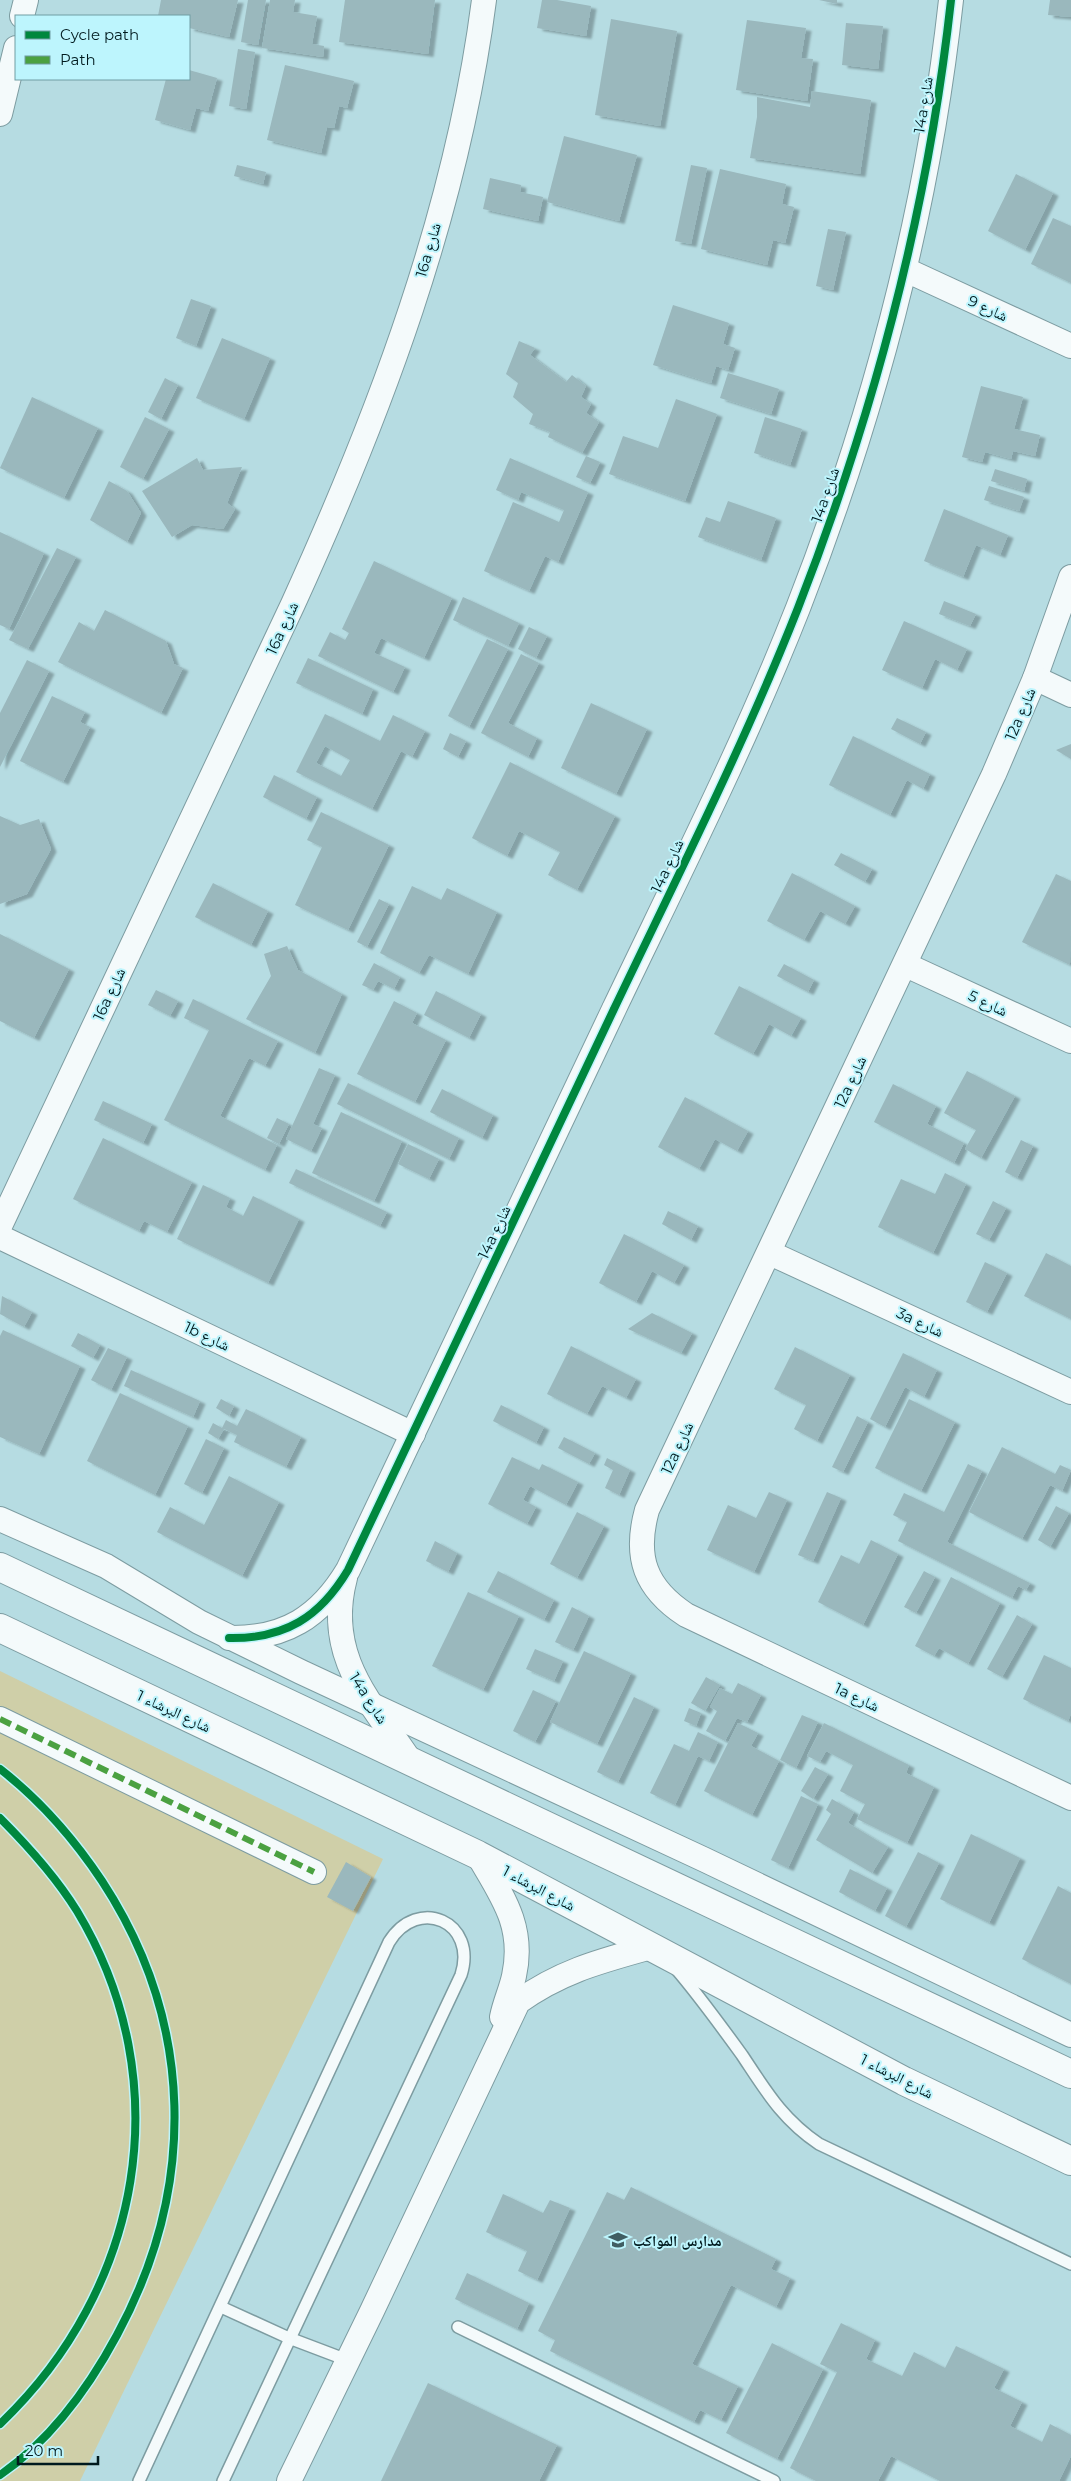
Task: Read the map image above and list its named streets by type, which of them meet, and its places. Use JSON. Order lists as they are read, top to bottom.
{
  "streets": {
    "street": [
      "14a شارع",
      "16a شارع",
      "شارع 9",
      "12a شارع",
      "شارع 5",
      "3a شارع",
      "1b شارع",
      "1a شارع",
      "شارع البرشاء 1"
    ]
  },
  "crossings": [
    ["14a شارع", "شارع 9"],
    ["14a شارع", "1b شارع"],
    ["12a شارع", "شارع 5"],
    ["12a شارع", "3a شارع"],
    ["12a شارع", "1a شارع"]
  ],
  "places": {
    "school or university": ["مدارس المواكب"]
  },
  "legend": ["Cycle path", "Path"],
  "scale_bar": "20 m"
}
